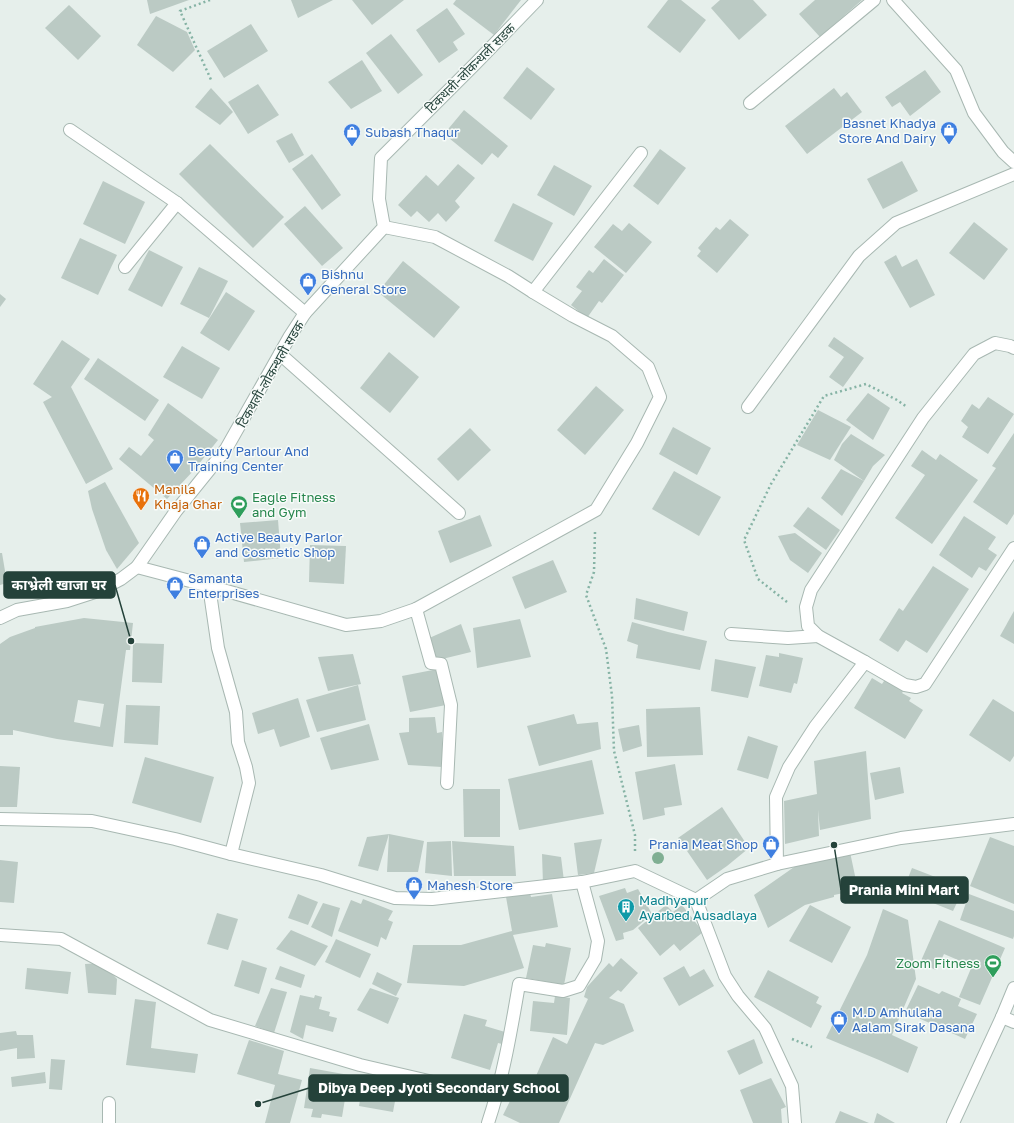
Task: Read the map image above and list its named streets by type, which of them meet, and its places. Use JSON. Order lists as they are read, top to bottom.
{
  "streets": {
    "street": ["टिकथली-लोकन्थली सडक"]
  },
  "places": {
    "shop": [
      "Basnet Khadya Store And Dairy",
      "Subash Thaqur",
      "Bishnu General Store",
      "Beauty Parlour And Training Center",
      "Active Beauty Parlor and Cosmetic Shop",
      "Samanta Enterprises",
      "Prania Meat Shop",
      "Mahesh Store",
      "M.D Amhulaha Aalam Sirak Dasana"
    ],
    "restaurant": ["Manila Khaja Ghar"],
    "sports": ["Eagle Fitness and Gym", "Zoom Fitness"],
    "other": ["काभ्रेली खाजा घर", "Prania Mini Mart", "Dibya Deep Jyoti Secondary School"],
    "building": ["Madhyapur Ayarbed Ausadlaya"]
  }
}
